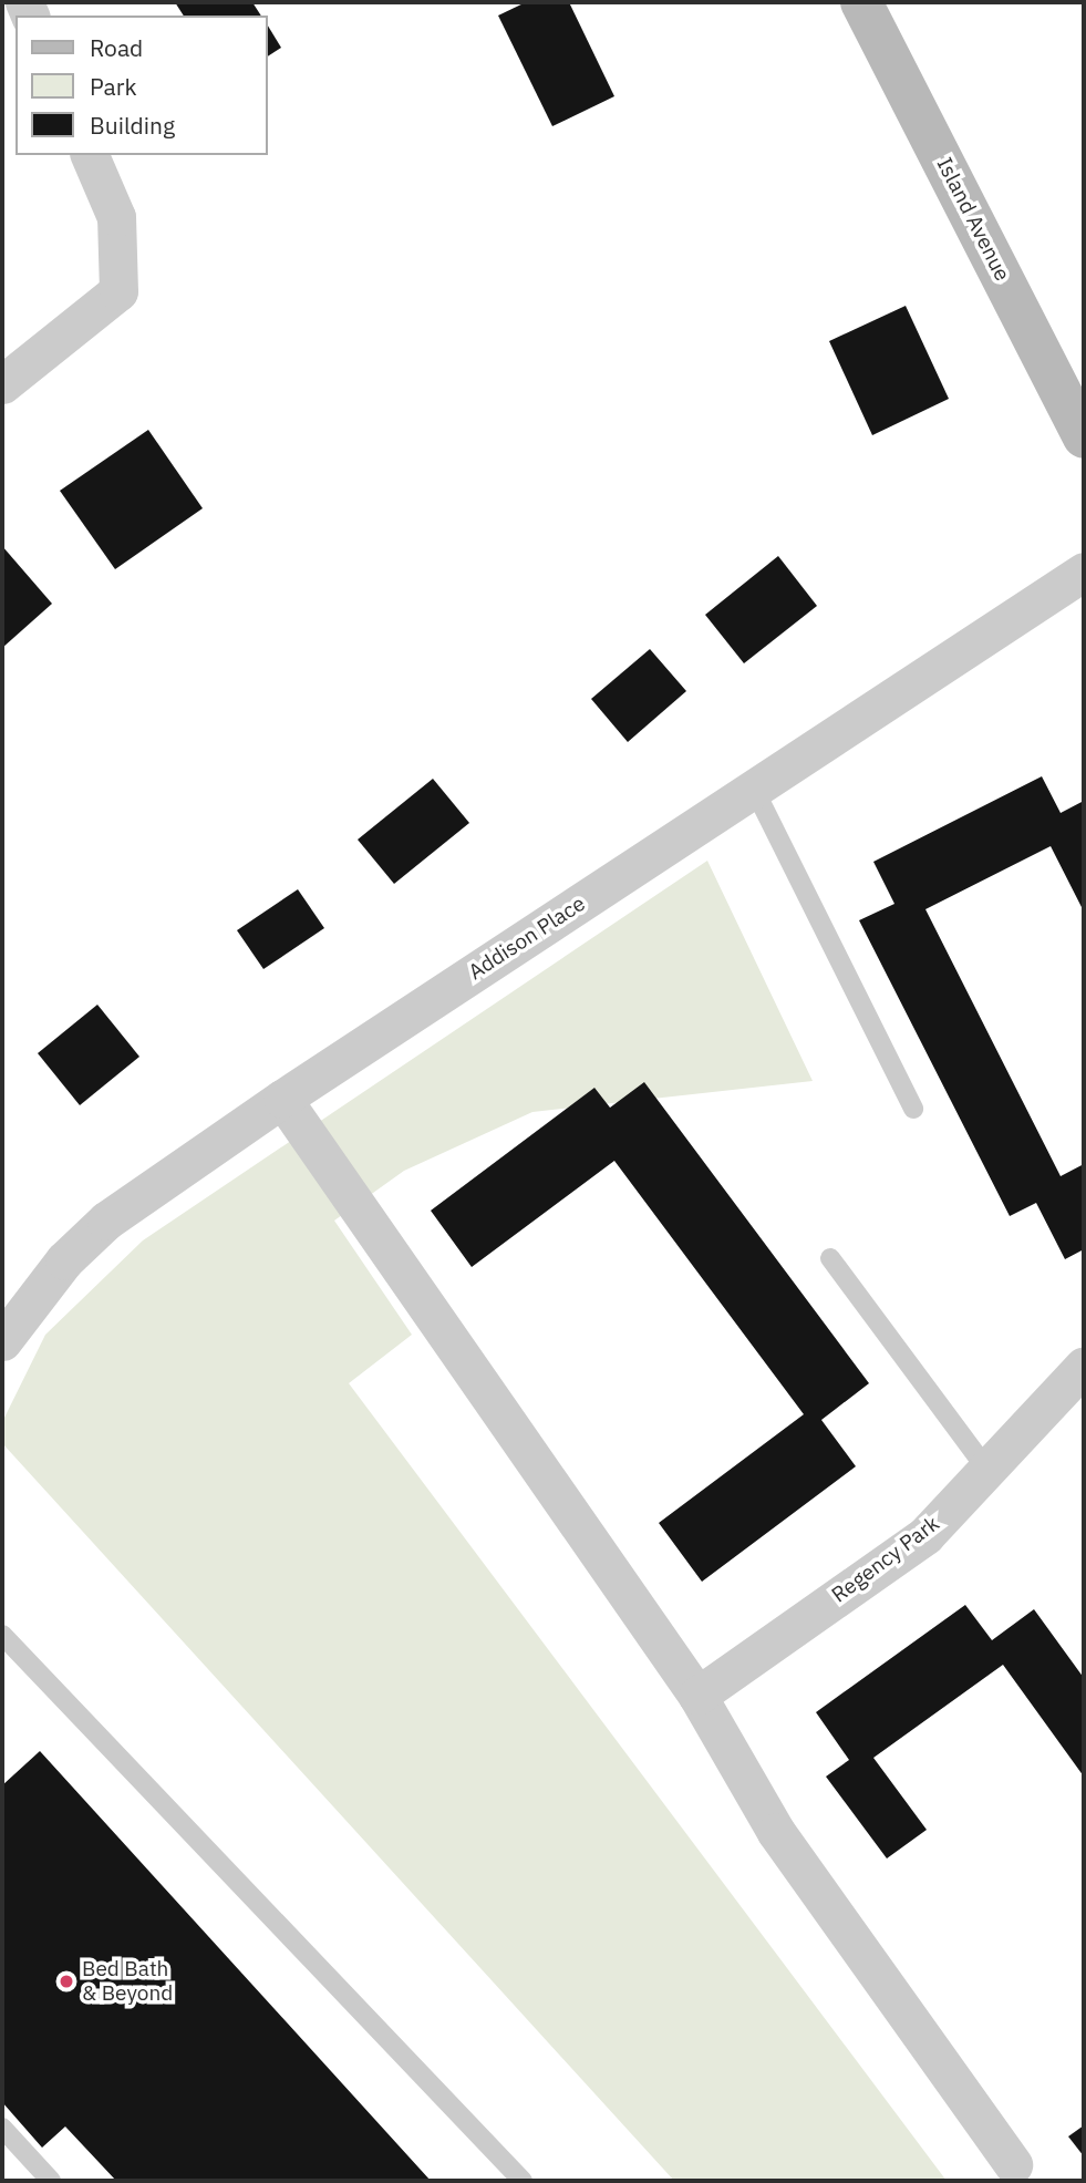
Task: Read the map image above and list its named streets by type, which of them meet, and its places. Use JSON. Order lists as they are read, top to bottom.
{
  "streets": {
    "street": ["Island Avenue", "Addison Place", "Regency Park"]
  },
  "places": ["Bed Bath & Beyond"],
  "legend": ["Road", "Park", "Building"]
}
